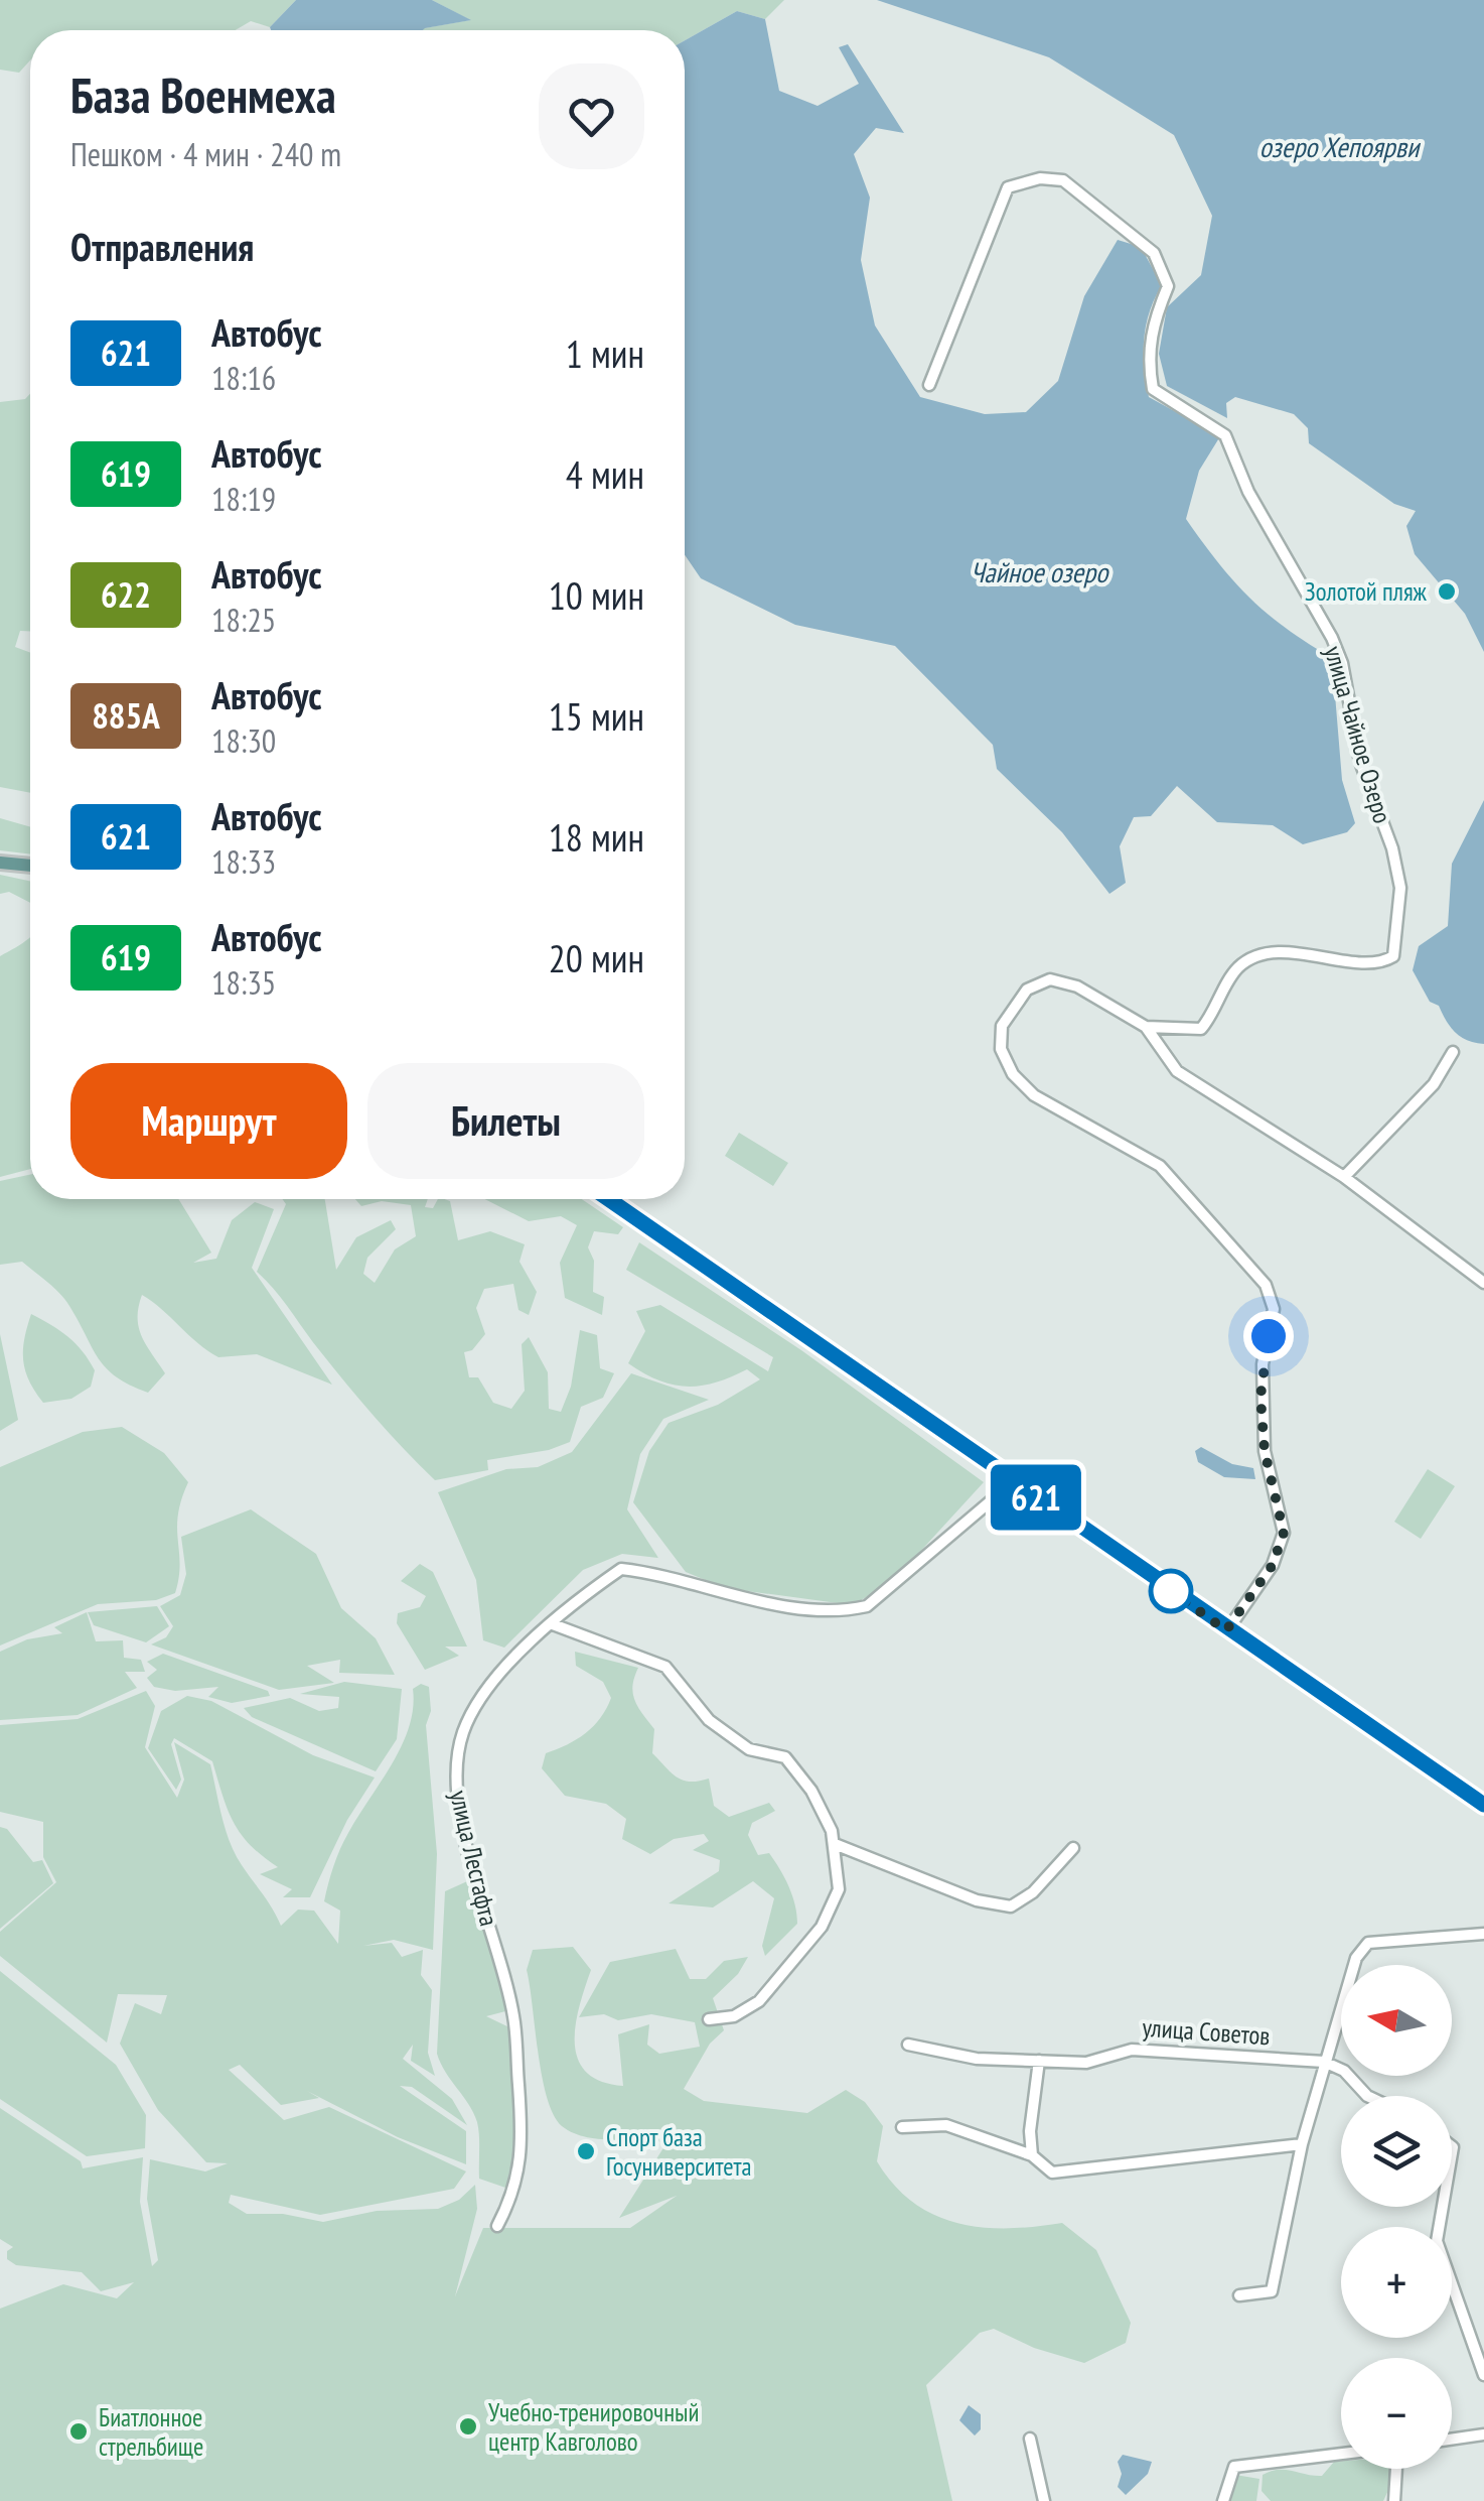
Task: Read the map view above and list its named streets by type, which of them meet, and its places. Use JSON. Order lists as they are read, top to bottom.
{
  "streets": {
    "street": ["улица Чайное Озеро", "улица Лесгафта", "улица Советов"]
  },
  "water": ["озеро Хепоярви", "Чайное озеро"],
  "places": [
    "Золотой пляж",
    "Спорт база Госуниверситета",
    "Учебно-тренировочный центр Кавголово",
    "Биатлонное стрельбище"
  ],
  "lines": ["bus line 621"],
  "north": "left",
  "page": {
    "on_map": "621",
    "heading": [
      ["База Военмеха", "Пешком · 4 мин · 240 m"],
      "Отправления"
    ],
    "list": [
      {
        "mark": "621",
        "name": "Автобус",
        "note": "18:16",
        "value": "1 мин"
      },
      {
        "mark": "619",
        "name": "Автобус",
        "note": "18:19",
        "value": "4 мин"
      },
      {
        "mark": "622",
        "name": "Автобус",
        "note": "18:25",
        "value": "10 мин"
      },
      {
        "mark": "885А",
        "name": "Автобус",
        "note": "18:30",
        "value": "15 мин"
      },
      {
        "mark": "621",
        "name": "Автобус",
        "note": "18:33",
        "value": "18 мин"
      },
      {
        "mark": "619",
        "name": "Автобус",
        "note": "18:35",
        "value": "20 мин"
      }
    ],
    "buttons": ["Маршрут", "Билеты"],
    "map_buttons": ["+", "−"]
  }
}
